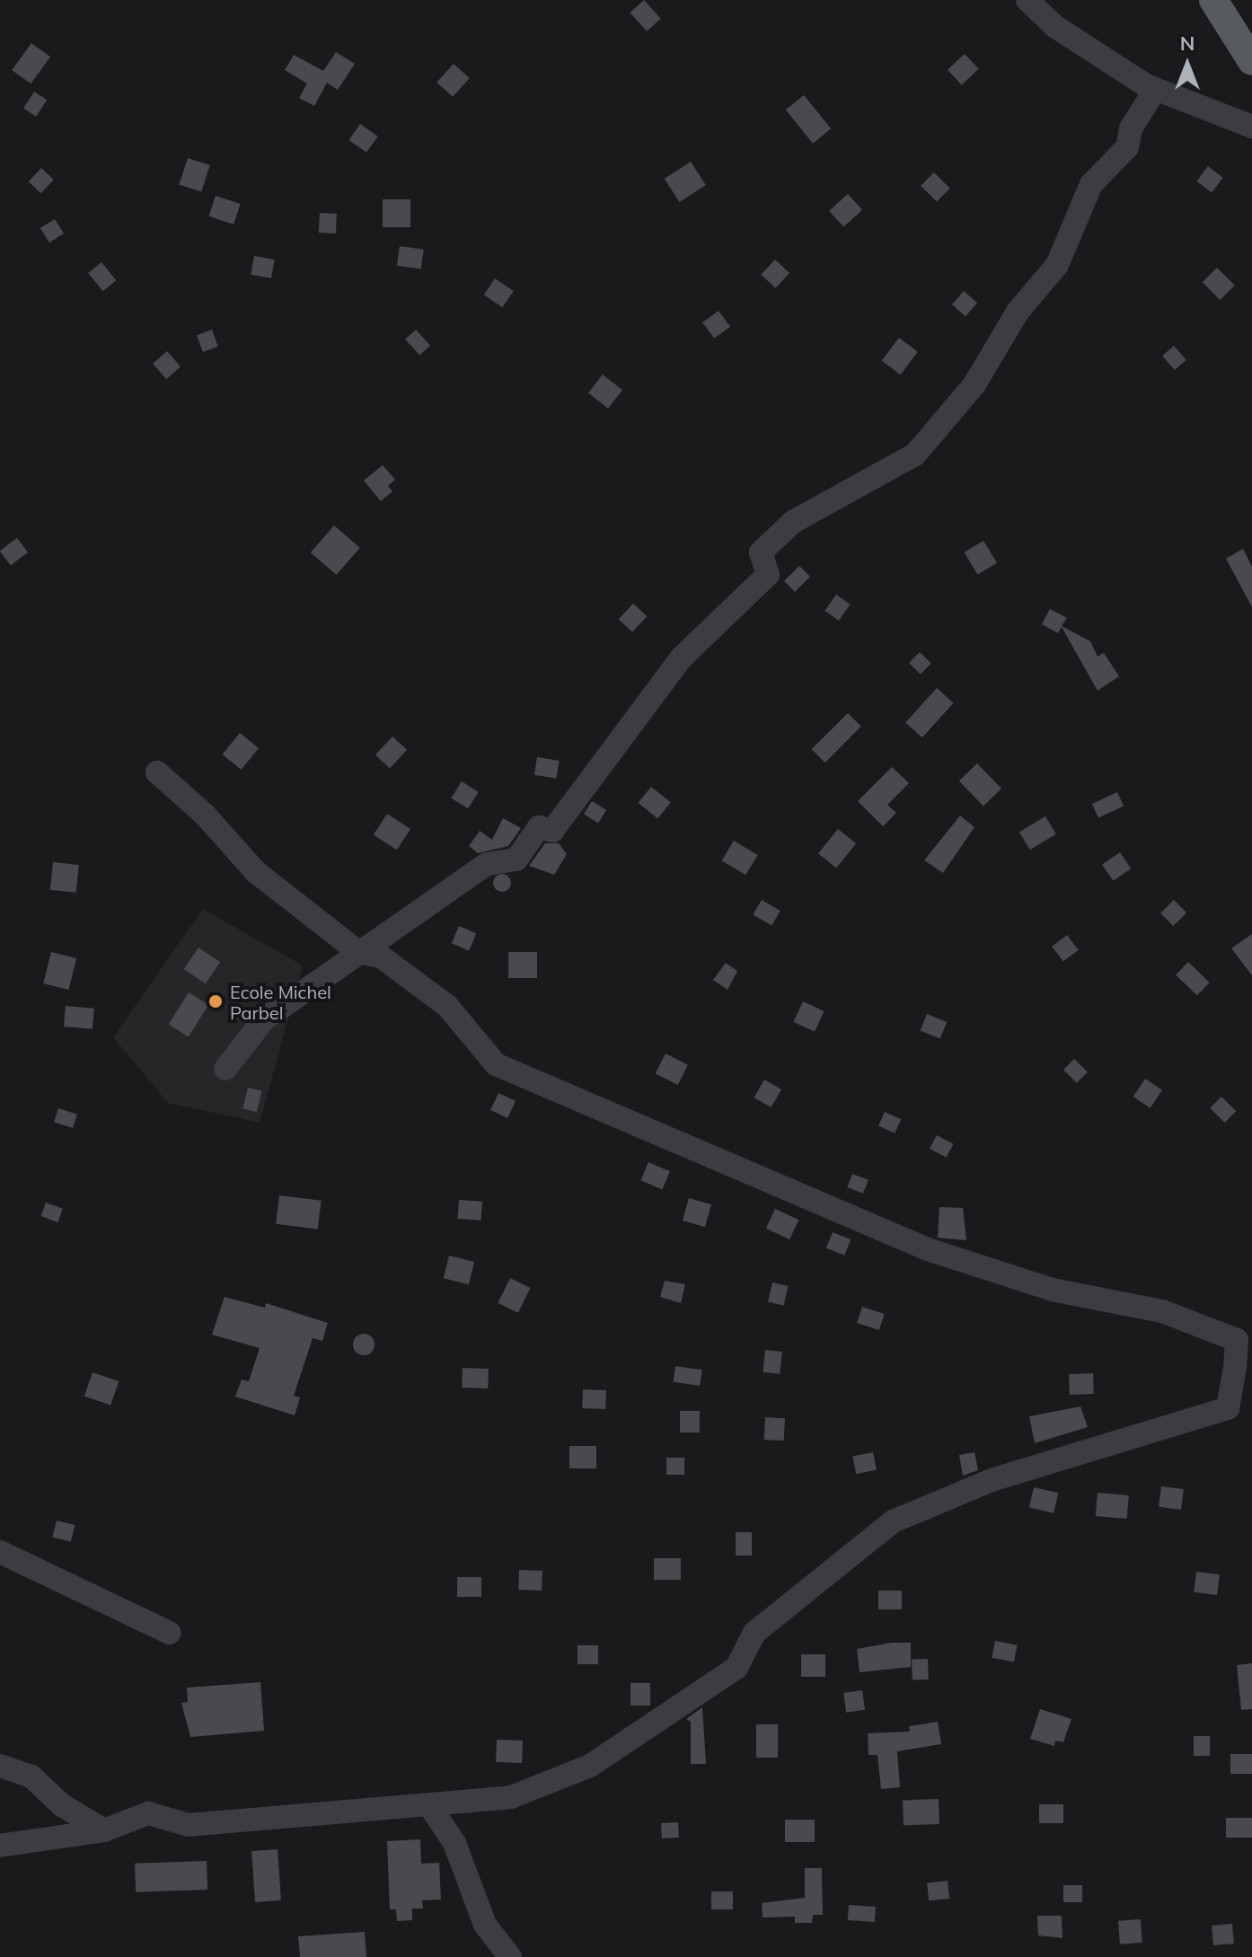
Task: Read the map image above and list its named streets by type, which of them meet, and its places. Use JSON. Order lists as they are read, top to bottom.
{
  "places": ["Ecole Michel Parbel"],
  "north": "top"
}
